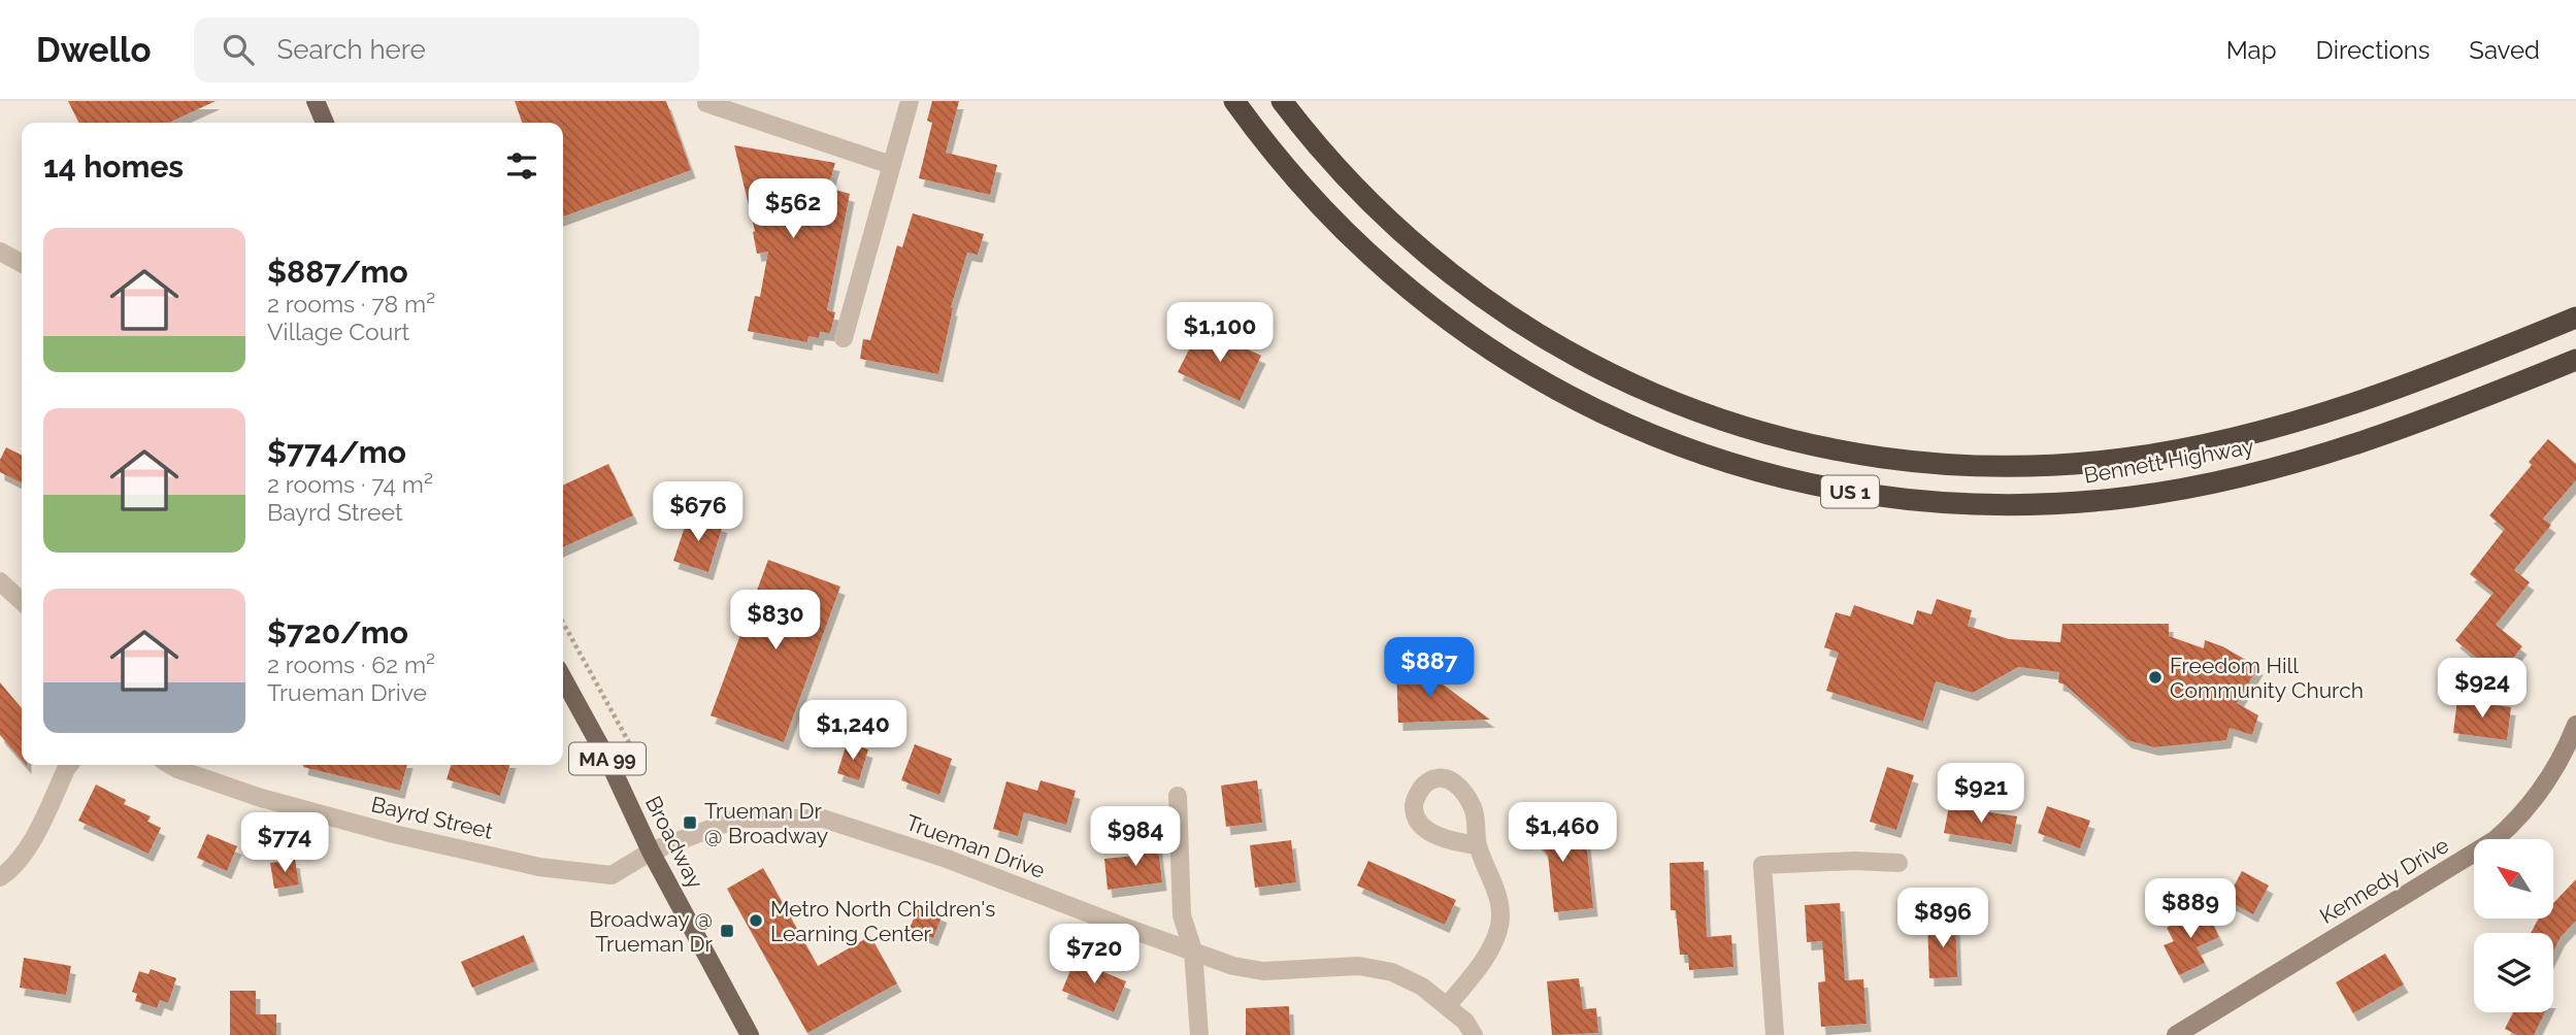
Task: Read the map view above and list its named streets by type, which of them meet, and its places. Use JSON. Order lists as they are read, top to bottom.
{
  "streets": {
    "highway": ["Bennett Highway", "US 1"],
    "main road": ["MA 99", "Broadway"],
    "street": ["Bayrd Street", "Trueman Drive", "Kennedy Drive"]
  },
  "crossings": [
    ["Bayrd Street", "Broadway"],
    ["Bayrd Street", "Trueman Drive"],
    ["Broadway", "Trueman Drive"]
  ],
  "places": {
    "other": ["Freedom Hill Community Church", "Metro North Children's Learning Center"],
    "transit": ["Trueman Dr @ Broadway", "Broadway @ Trueman Dr"]
  },
  "north": "top left",
  "page": {
    "header": "Dwello",
    "search": "Search here",
    "nav": ["Map", "Directions", "Saved"],
    "heading": "14 homes",
    "price": [
      "$562",
      "$1,100",
      "$676",
      "$830",
      "$887",
      "$924",
      "$1,240",
      "$921",
      "$1,460",
      "$984",
      "$774",
      "$889",
      "$896",
      "$720"
    ],
    "list": [
      {
        "name": "$887/mo",
        "note": "2 rooms · 78 m² · Village Court"
      },
      {
        "name": "$774/mo",
        "note": "2 rooms · 74 m² · Bayrd Street"
      },
      {
        "name": "$720/mo",
        "note": "2 rooms · 62 m² · Trueman Drive"
      }
    ]
  }
}
